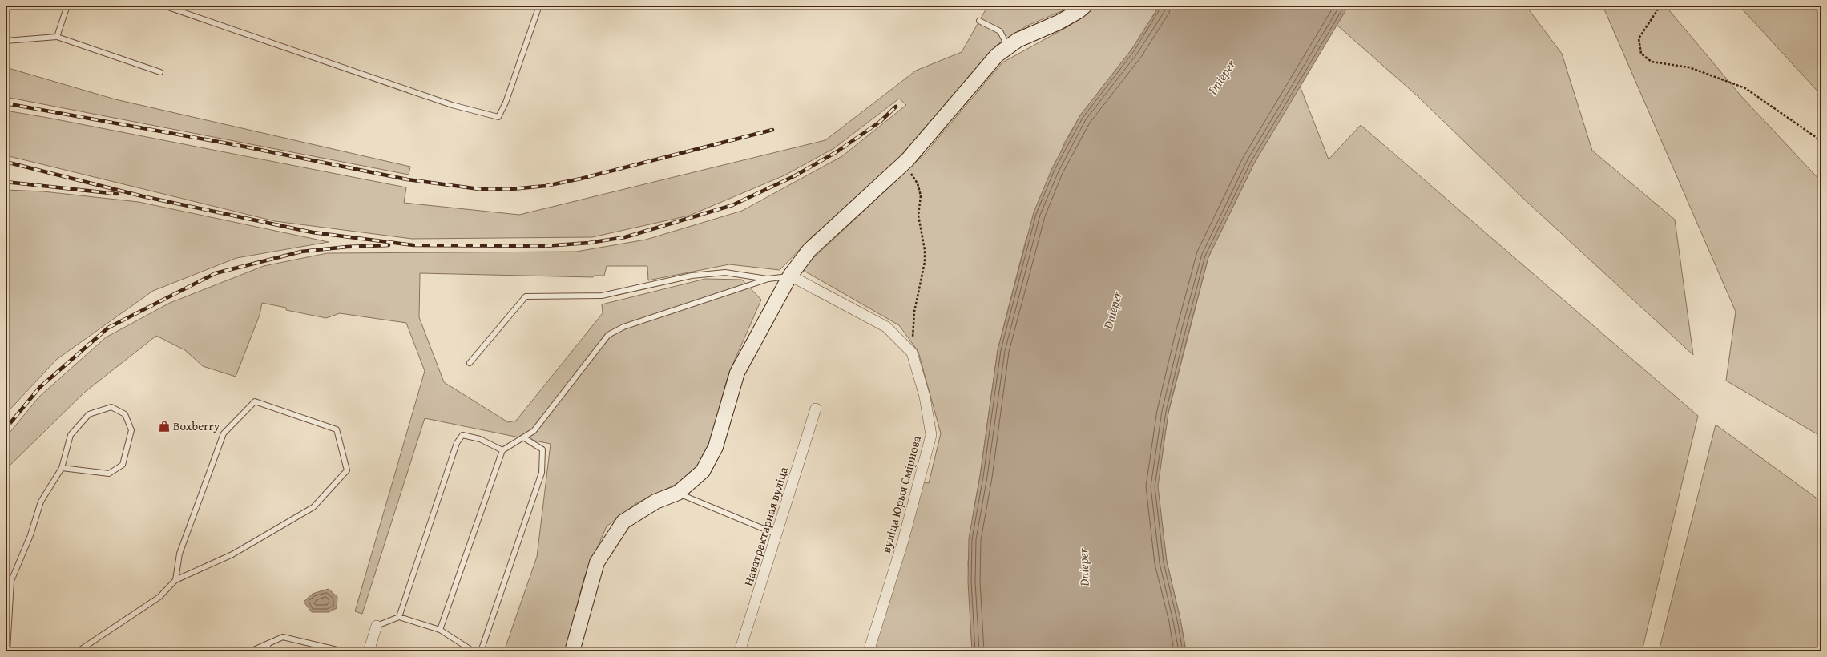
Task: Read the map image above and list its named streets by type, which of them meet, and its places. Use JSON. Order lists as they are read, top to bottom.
{
  "streets": {
    "street": ["вуліца Юрыя Смірнова", "Наватрактарная вуліца"]
  },
  "water": ["Dnieper"],
  "places": {
    "shop": ["Boxberry"]
  }
}
